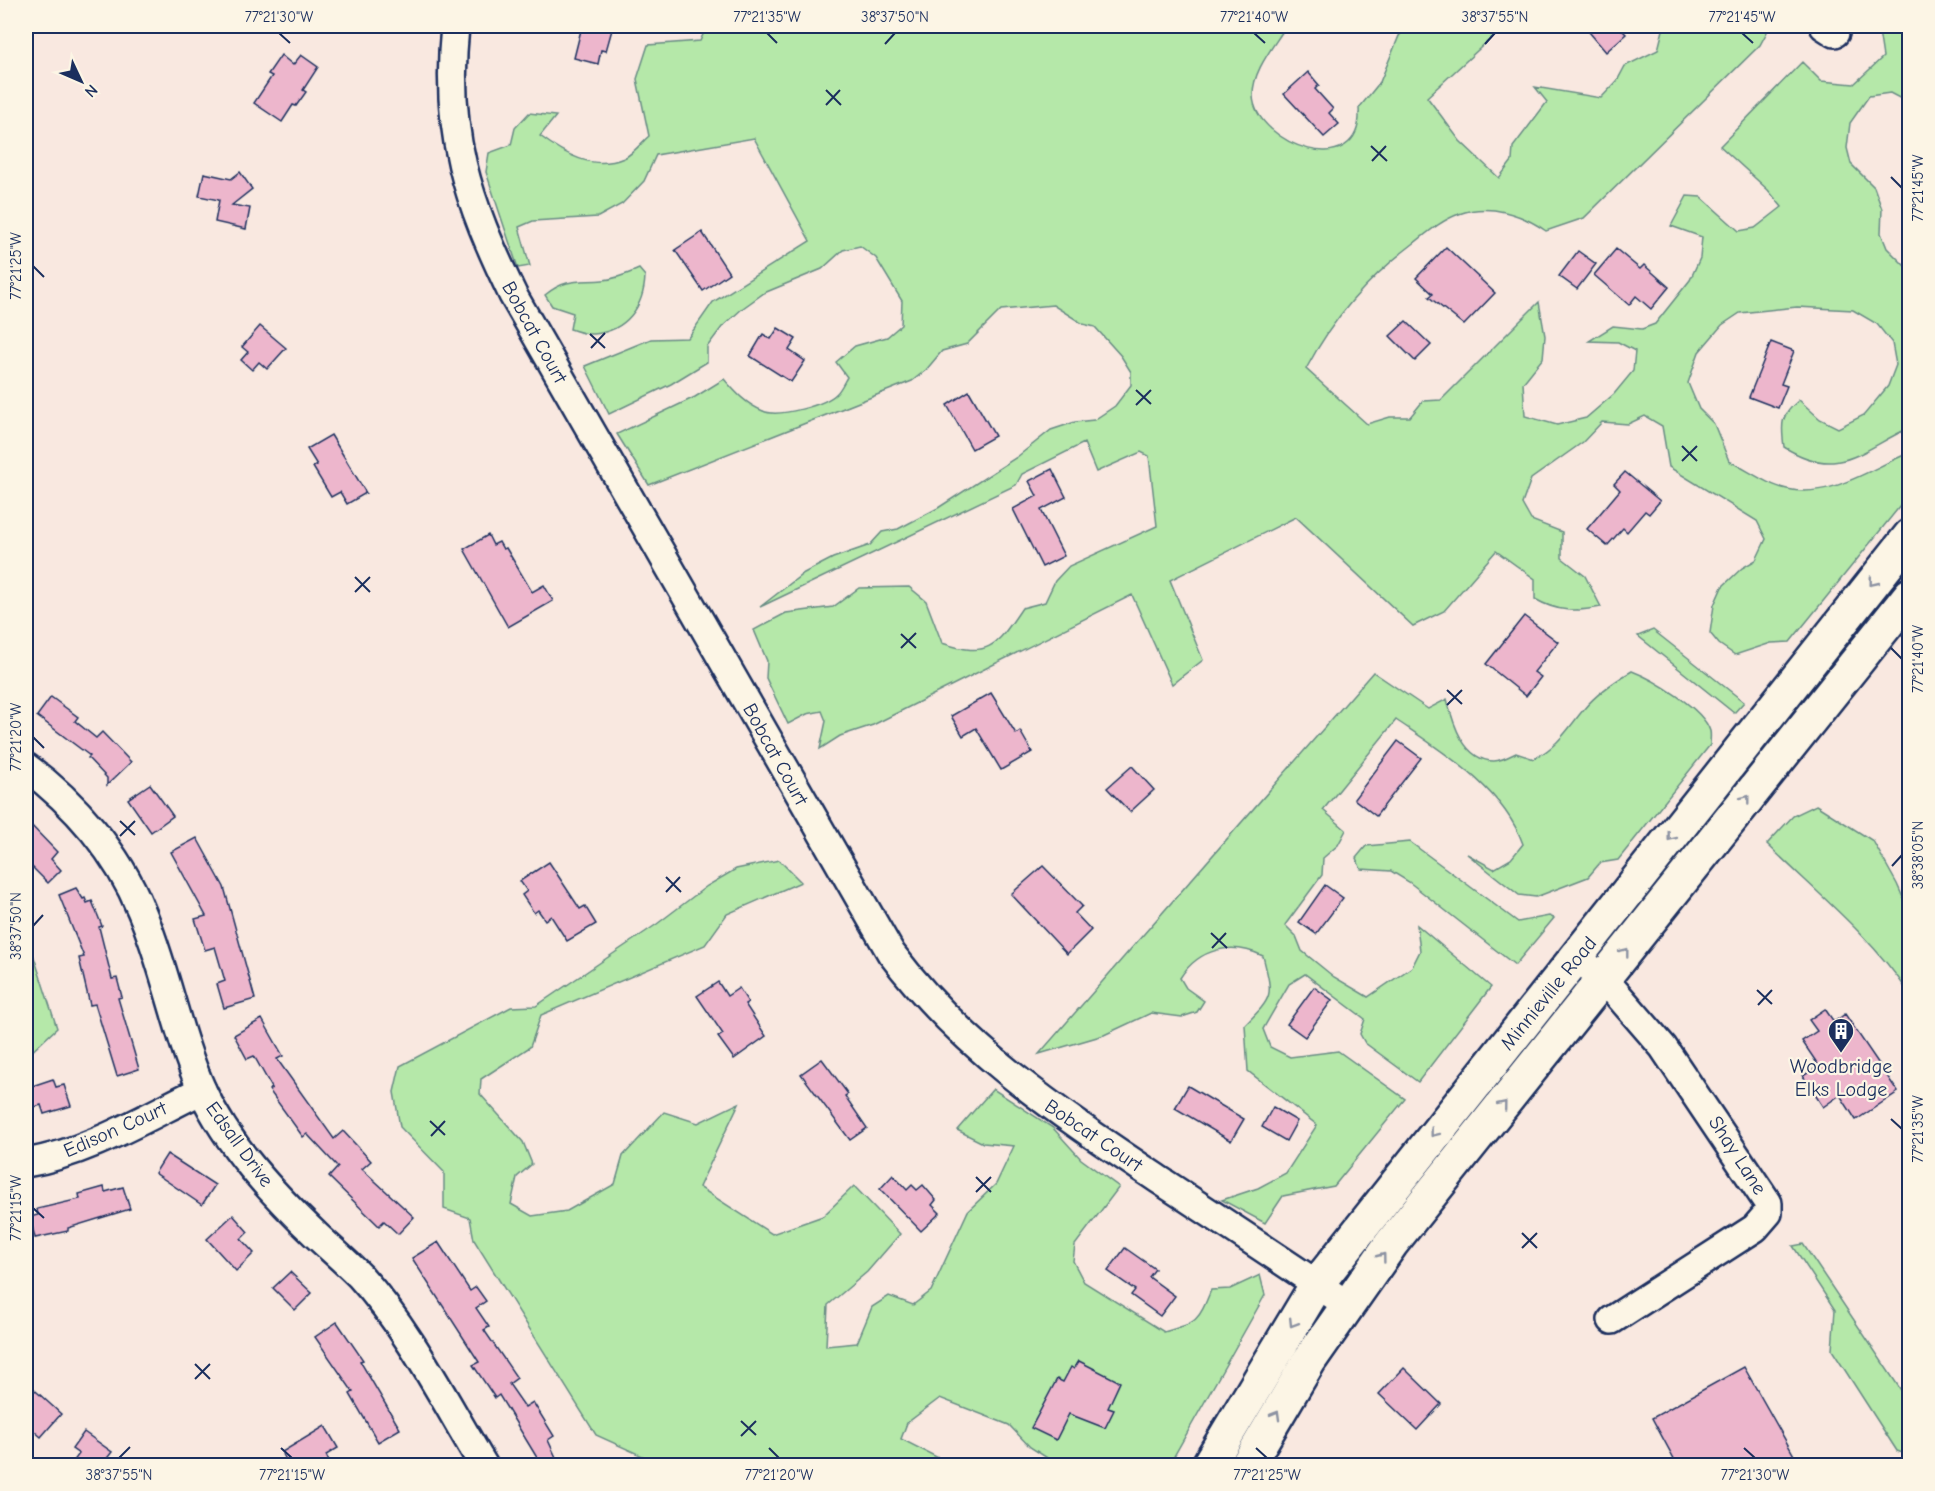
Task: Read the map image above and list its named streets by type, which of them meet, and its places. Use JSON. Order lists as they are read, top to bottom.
{
  "streets": {
    "main road": ["Minnieville Road"],
    "street": [
      "Bobcat Court",
      "Edison Court",
      "Edsall Drive",
      "Shay Lane"
    ]
  },
  "crossings": [
    ["Bobcat Court", "Minnieville Road"],
    ["Minnieville Road", "Shay Lane"],
    ["Edison Court", "Edsall Drive"]
  ],
  "places": {
    "building": ["Woodbridge Elks Lodge"]
  },
  "north": "bottom right",
  "coordinates": [
    "77°21'30\"W",
    "77°21'35\"W",
    "38°37'50\"N",
    "77°21'40\"W",
    "38°37'55\"N",
    "77°21'45\"W",
    "77°21'25\"W",
    "77°21'20\"W",
    "38°38'05\"N",
    "77°21'15\"W"
  ]
}
